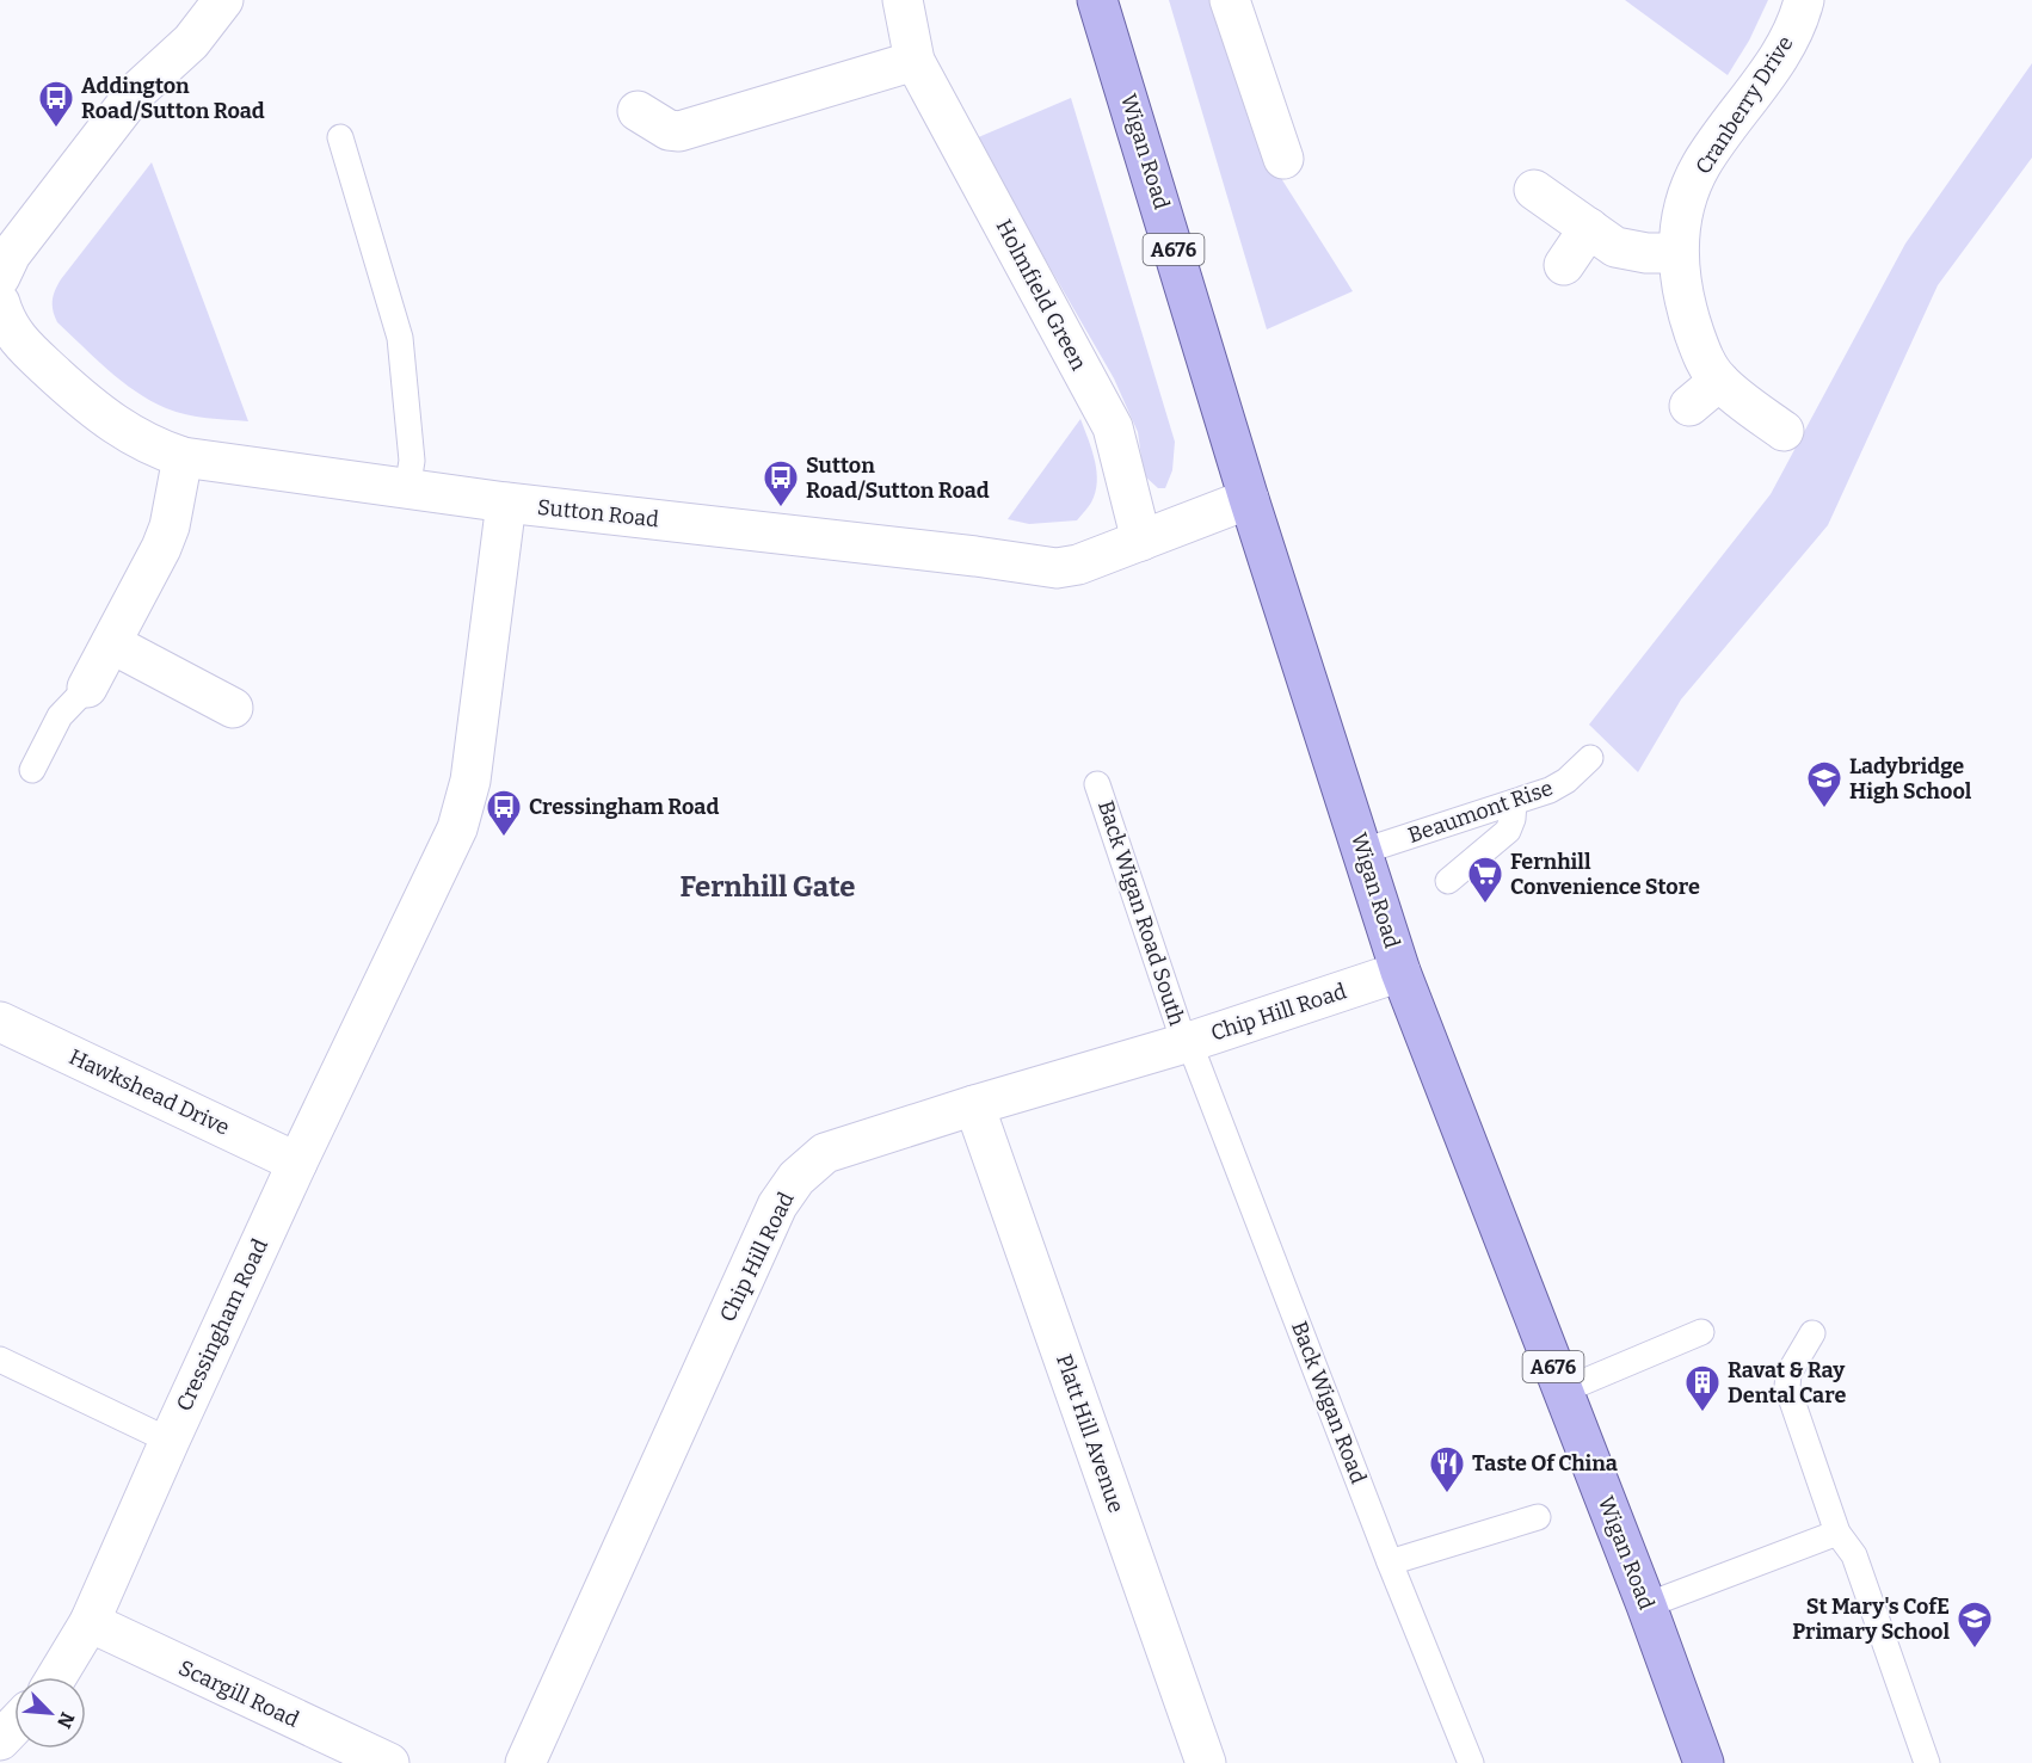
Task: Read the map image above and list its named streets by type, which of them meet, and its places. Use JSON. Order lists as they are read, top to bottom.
{
  "streets": {
    "main road": ["Wigan Road", "A676"],
    "street": [
      "Cranberry Drive",
      "Holmfield Green",
      "Sutton Road",
      "Chip Hill Road",
      "Hawkshead Drive",
      "Cressingham Road",
      "Platt Hill Avenue",
      "Scargill Road"
    ],
    "lane": ["Beaumont Rise", "Back Wigan Road South", "Back Wigan Road"]
  },
  "crossings": [
    ["Wigan Road", "Sutton Road"],
    ["Wigan Road", "Beaumont Rise"],
    ["Wigan Road", "Chip Hill Road"],
    ["Holmfield Green", "Sutton Road"],
    ["Sutton Road", "Cressingham Road"],
    ["Back Wigan Road South", "Chip Hill Road"],
    ["Back Wigan Road South", "Back Wigan Road"],
    ["Chip Hill Road", "Back Wigan Road"],
    ["Chip Hill Road", "Platt Hill Avenue"],
    ["Hawkshead Drive", "Cressingham Road"],
    ["Cressingham Road", "Scargill Road"]
  ],
  "districts": ["Fernhill Gate"],
  "places": {
    "bus stop": ["Addington Road/Sutton Road", "Sutton Road/Sutton Road", "Cressingham Road"],
    "school or university": ["Ladybridge High School", "St Mary's CofE Primary School"],
    "supermarket": ["Fernhill Convenience Store"],
    "building": ["Ravat & Ray Dental Care"],
    "restaurant": ["Taste Of China"]
  },
  "north": "bottom right"
}
